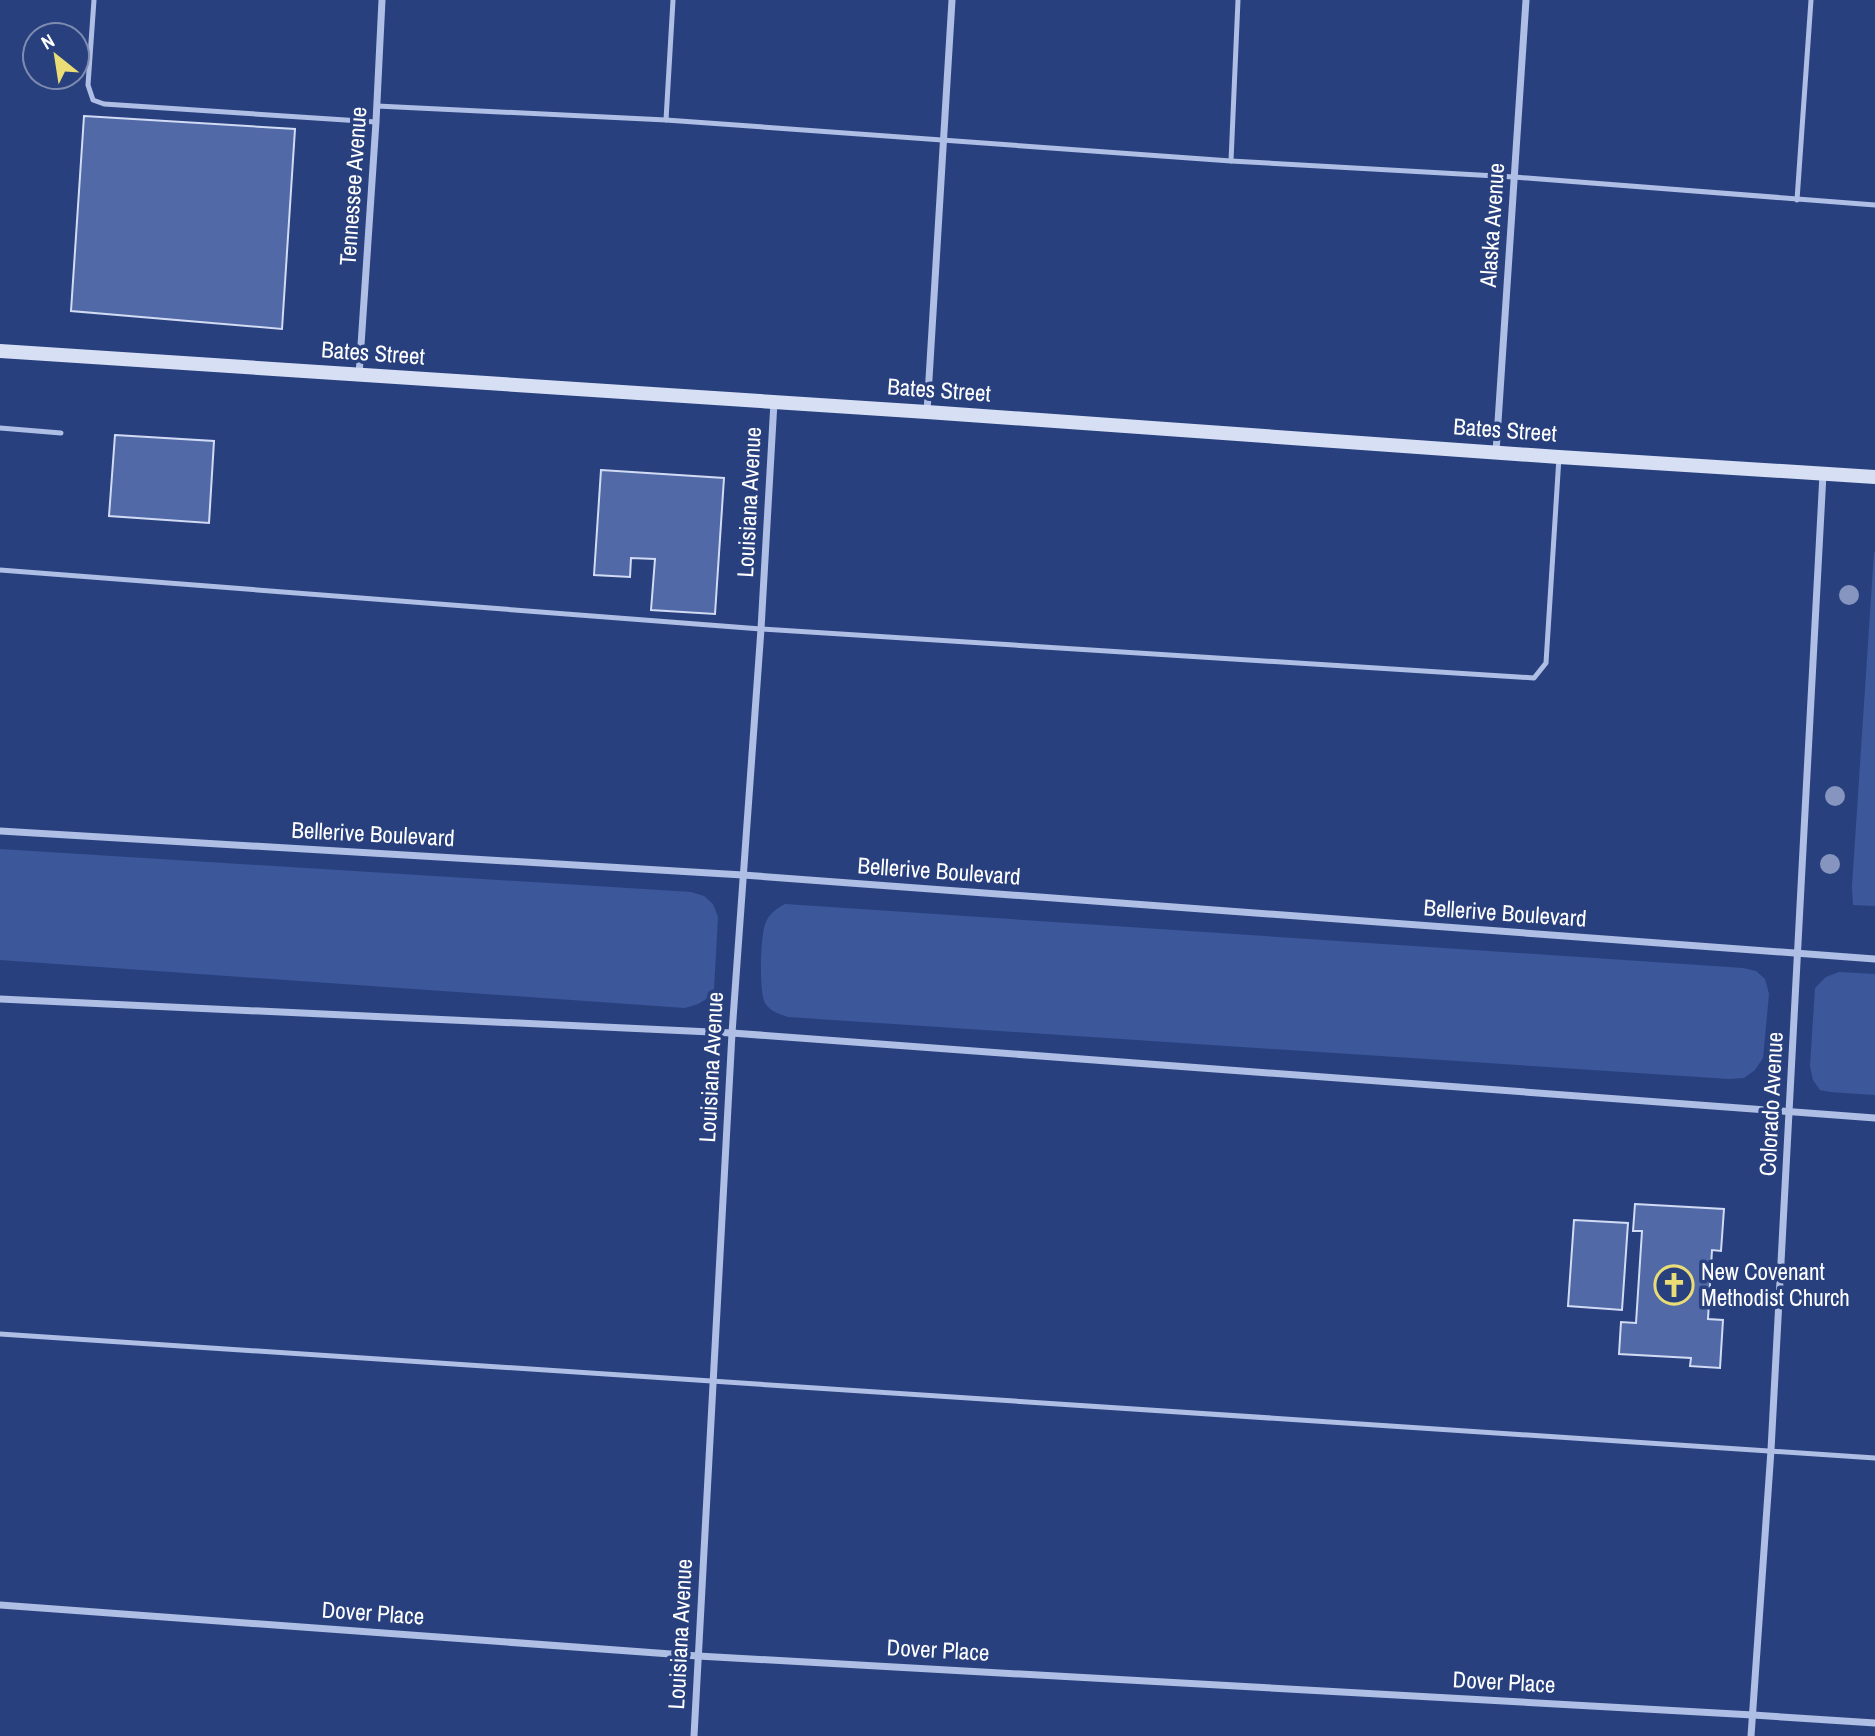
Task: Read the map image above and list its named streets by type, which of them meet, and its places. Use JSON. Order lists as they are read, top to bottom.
{
  "streets": {
    "main road": ["Bates Street"],
    "street": [
      "Tennessee Avenue",
      "Alaska Avenue",
      "Louisiana Avenue",
      "Bellerive Boulevard",
      "Colorado Avenue",
      "Dover Place"
    ]
  },
  "crossings": [
    ["Tennessee Avenue", "Bates Street"],
    ["Alaska Avenue", "Bates Street"],
    ["Bates Street", "Louisiana Avenue"],
    ["Bates Street", "Colorado Avenue"],
    ["Louisiana Avenue", "Bellerive Boulevard"],
    ["Louisiana Avenue", "Dover Place"],
    ["Bellerive Boulevard", "Colorado Avenue"],
    ["Colorado Avenue", "Dover Place"]
  ],
  "places": {
    "church": ["New Covenant Methodist Church"]
  },
  "north": "top left"
}
